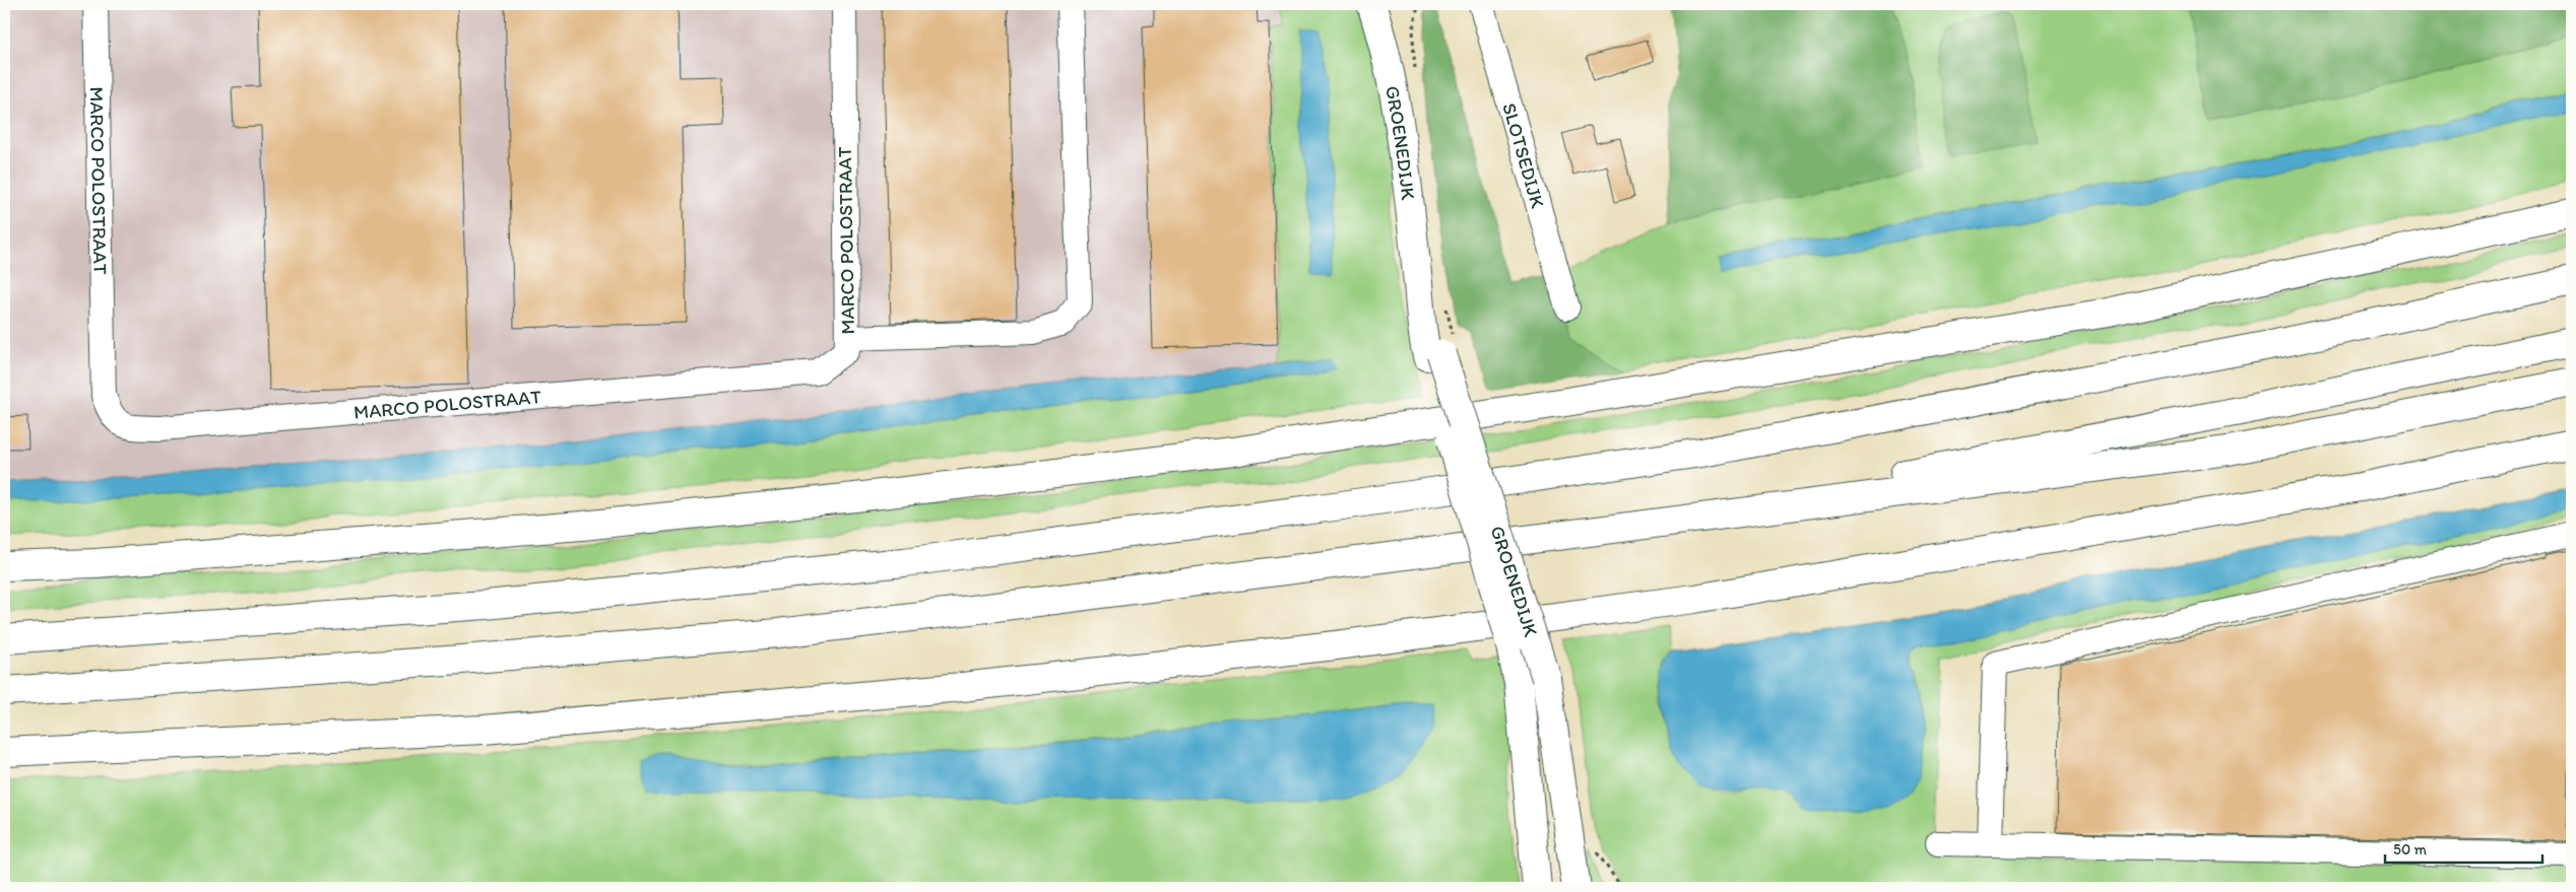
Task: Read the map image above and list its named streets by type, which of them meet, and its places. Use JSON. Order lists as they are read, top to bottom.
{
  "streets": {
    "main road": ["GROENEDIJK"],
    "street": ["SLOTSEDIJK", "MARCO POLOSTRAAT"]
  },
  "scale_bar": "50 m"
}
